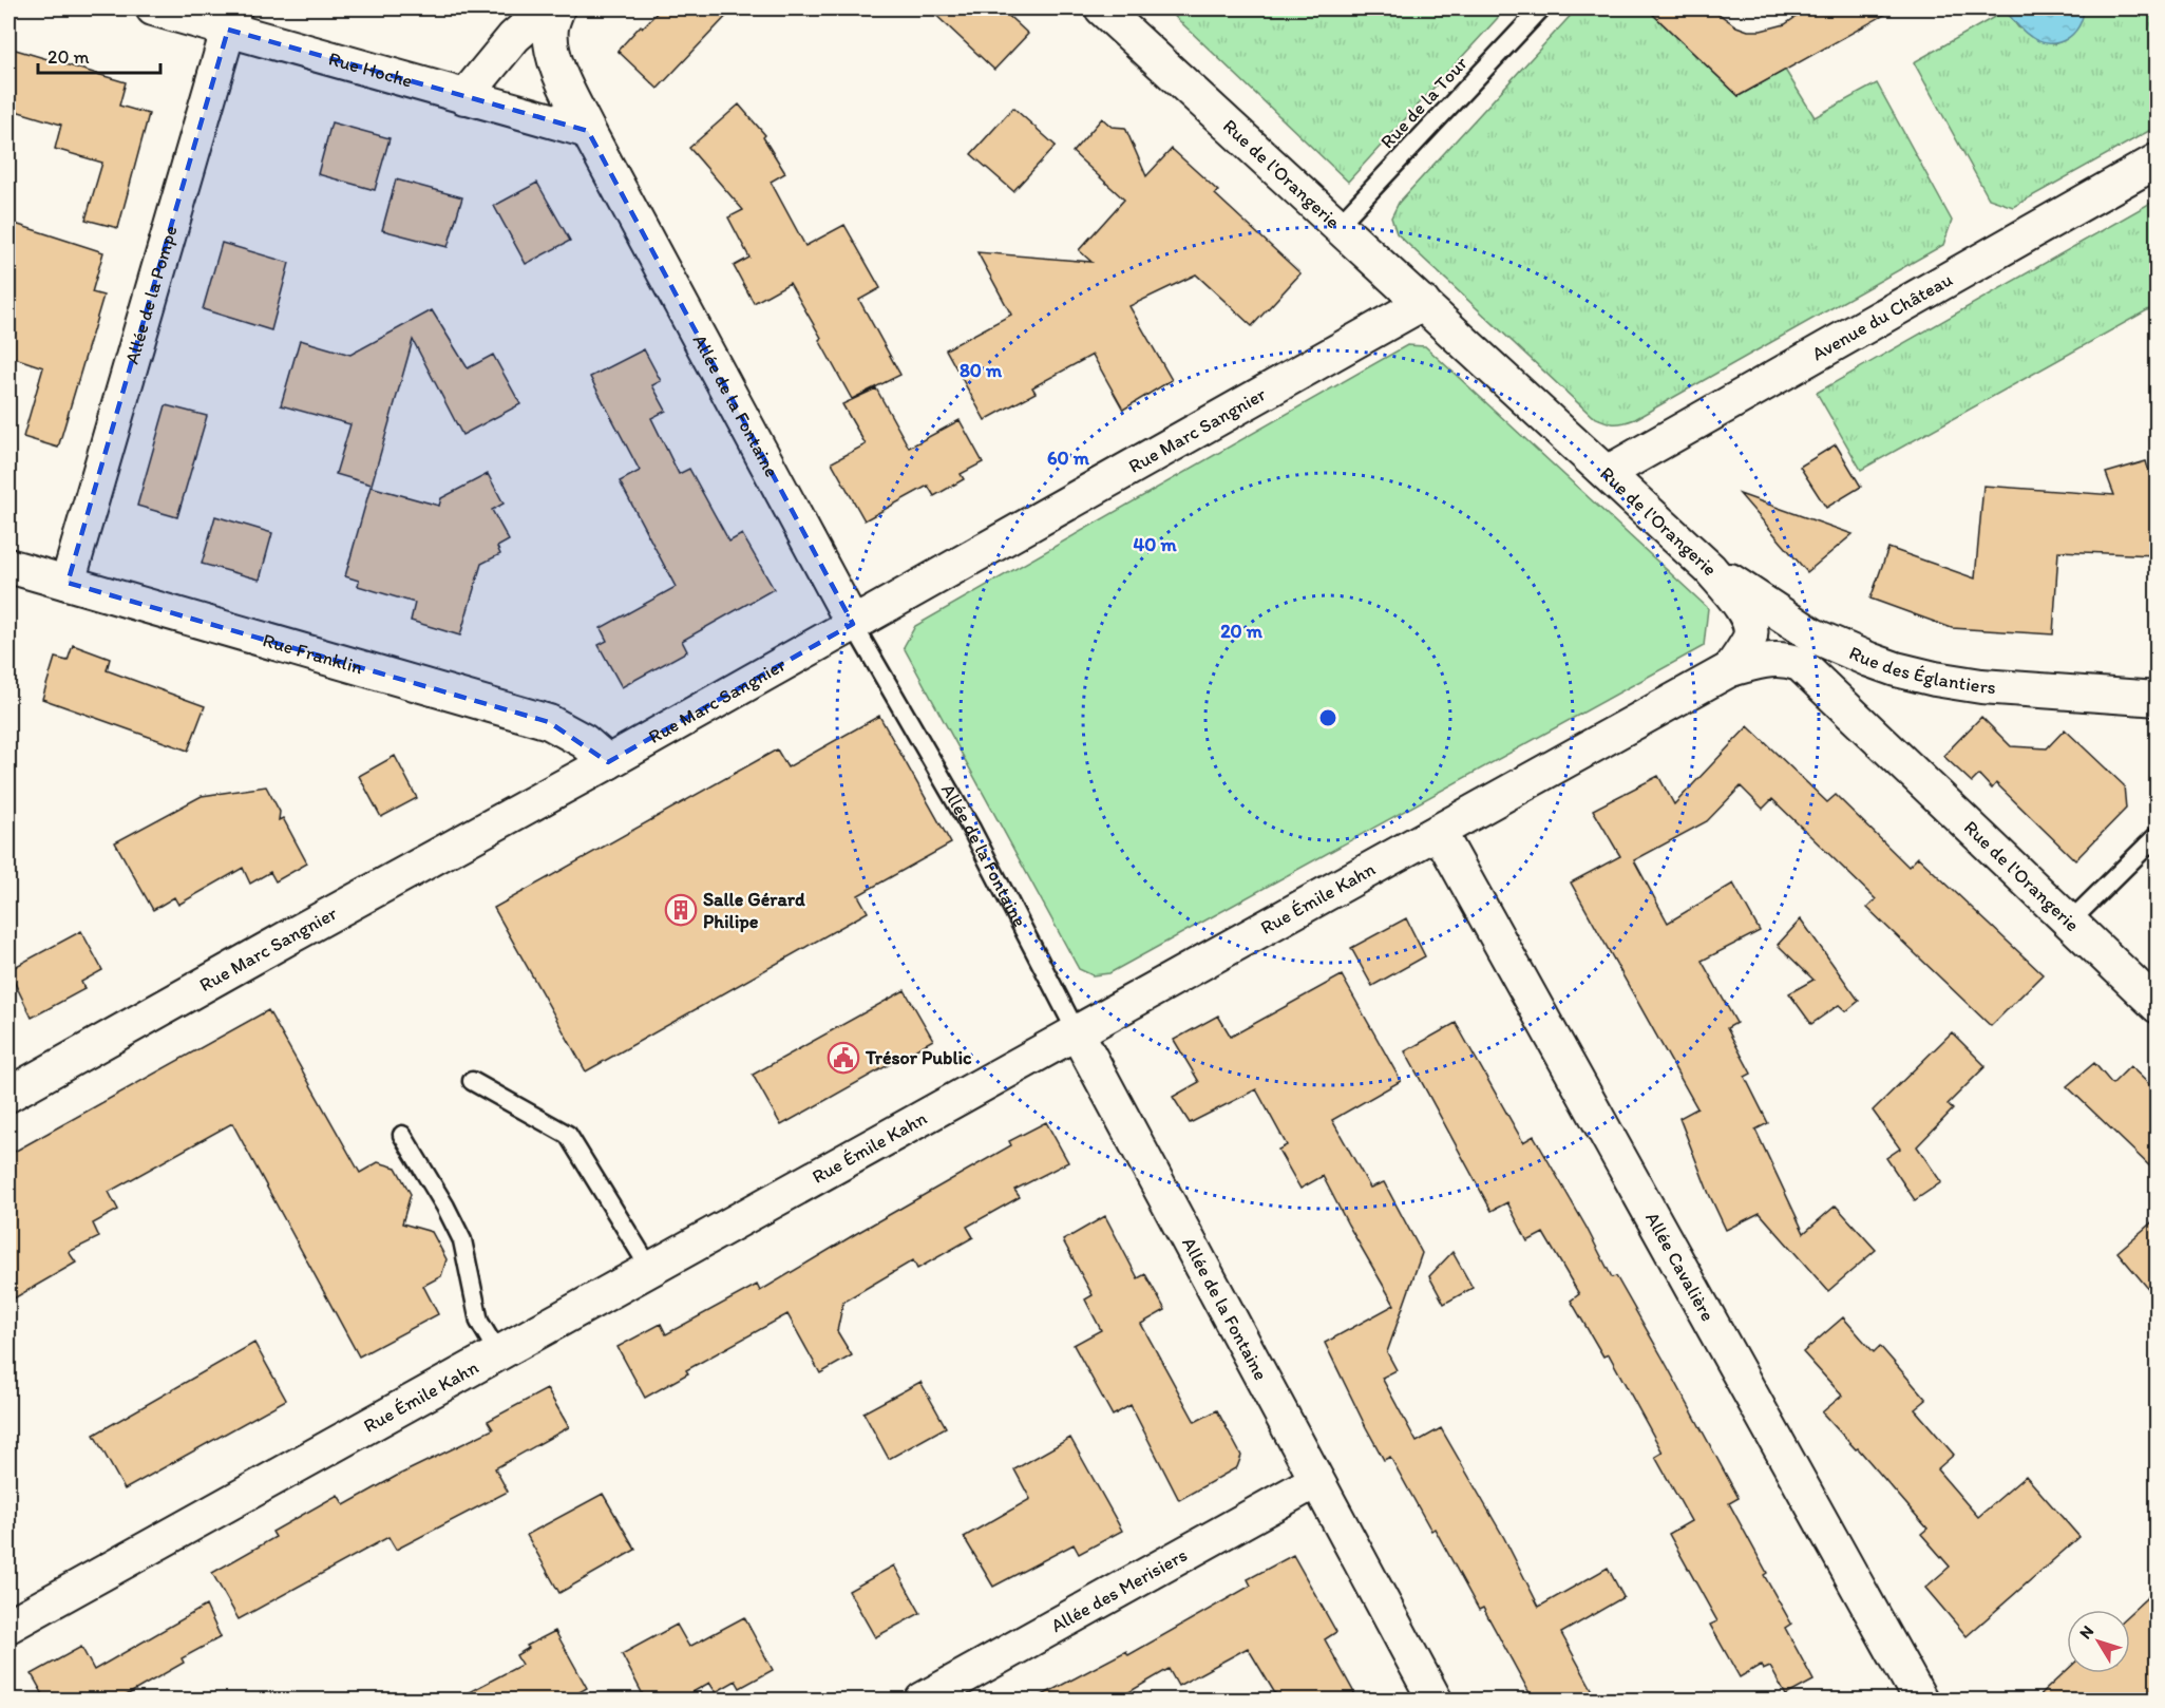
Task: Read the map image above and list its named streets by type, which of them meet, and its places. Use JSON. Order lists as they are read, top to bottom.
{
  "streets": {
    "street": [
      "Rue Hoche",
      "Rue de l'Orangerie",
      "Allée de la Pompe",
      "Avenue du Château",
      "Allée de la Fontaine",
      "Rue Marc Sangnier",
      "Rue Franklin",
      "Rue des Églantiers",
      "Rue Émile Kahn",
      "Allée Cavalière",
      "Allée des Merisiers"
    ],
    "lane": ["Rue de la Tour"]
  },
  "crossings": [
    ["Rue Hoche", "Allée de la Pompe"],
    ["Rue Hoche", "Allée de la Fontaine"],
    ["Rue de la Tour", "Rue de l'Orangerie"],
    ["Rue de l'Orangerie", "Avenue du Château"],
    ["Rue de l'Orangerie", "Rue Marc Sangnier"],
    ["Rue de l'Orangerie", "Rue des Églantiers"],
    ["Rue de l'Orangerie", "Rue Émile Kahn"],
    ["Allée de la Pompe", "Rue Franklin"],
    ["Allée de la Fontaine", "Rue Marc Sangnier"],
    ["Allée de la Fontaine", "Rue Émile Kahn"],
    ["Allée de la Fontaine", "Allée des Merisiers"],
    ["Rue Marc Sangnier", "Rue Franklin"],
    ["Rue Émile Kahn", "Allée Cavalière"]
  ],
  "places": {
    "building": ["Salle Gérard Philipe"],
    "public building": ["Trésor Public"]
  },
  "scale_bar": "20 m",
  "north": "top left",
  "rings": [
    "80 m",
    "60 m",
    "40 m",
    "20 m"
  ]
}
